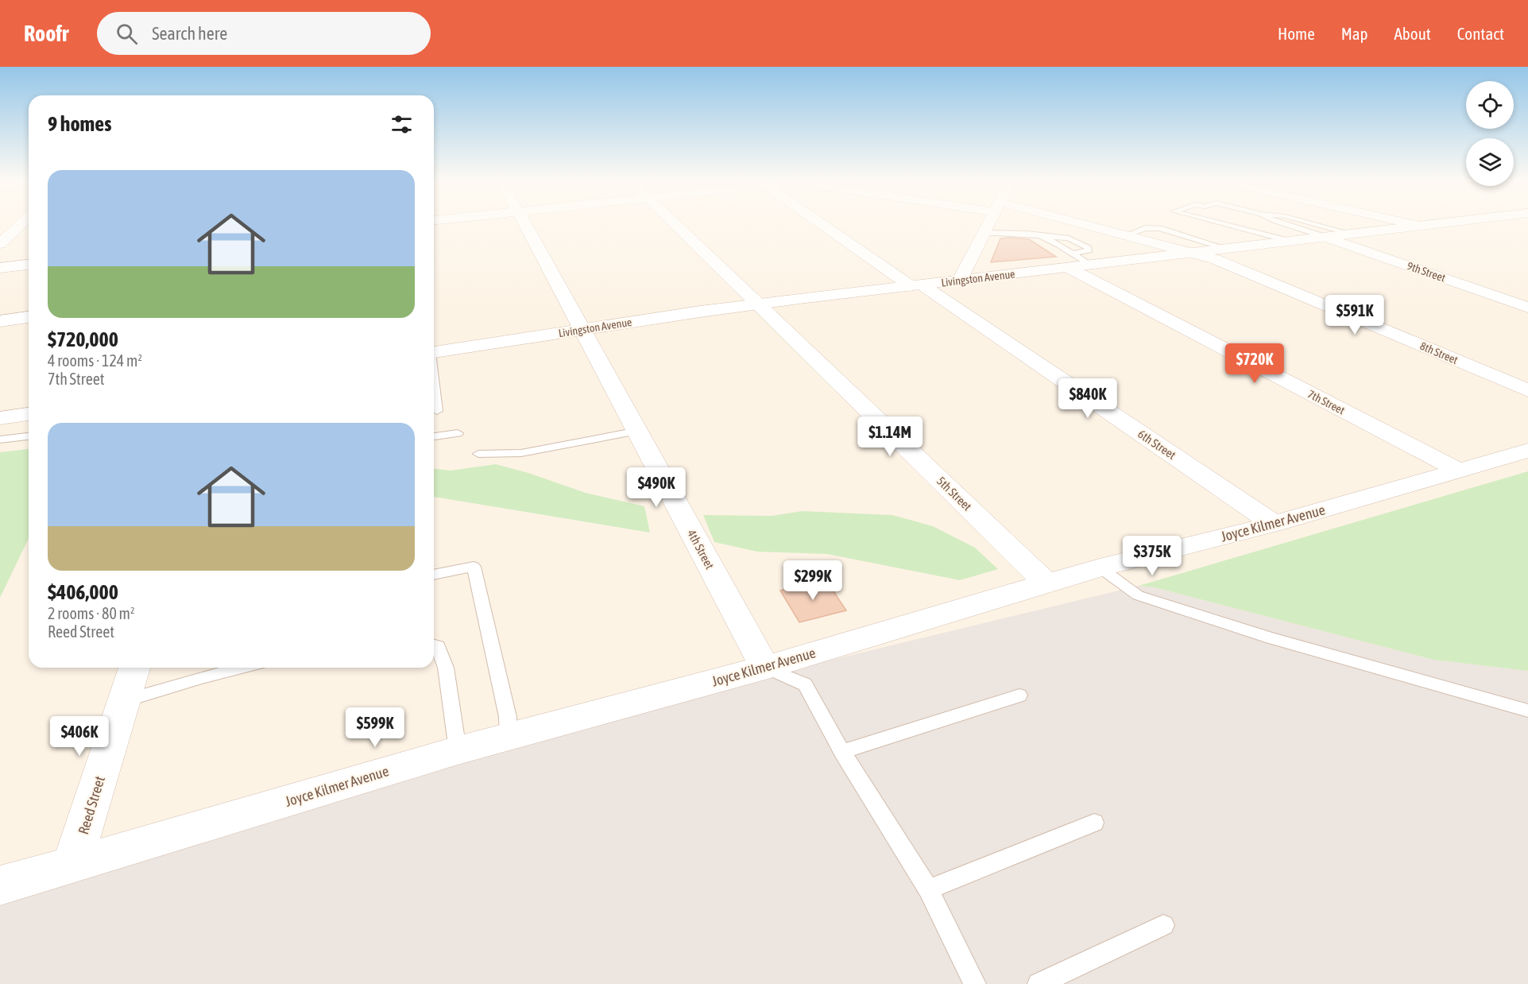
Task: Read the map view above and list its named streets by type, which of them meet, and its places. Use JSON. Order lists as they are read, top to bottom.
{
  "streets": {
    "street": [
      "9th Street",
      "Livingston Avenue",
      "8th Street",
      "7th Street",
      "6th Street",
      "5th Street",
      "Joyce Kilmer Avenue",
      "4th Street",
      "Reed Street"
    ]
  },
  "crossings": [
    ["9th Street", "Livingston Avenue"],
    ["Livingston Avenue", "8th Street"],
    ["Livingston Avenue", "7th Street"],
    ["Livingston Avenue", "6th Street"],
    ["Livingston Avenue", "5th Street"],
    ["Livingston Avenue", "4th Street"],
    ["7th Street", "Joyce Kilmer Avenue"],
    ["6th Street", "Joyce Kilmer Avenue"],
    ["5th Street", "Joyce Kilmer Avenue"],
    ["Joyce Kilmer Avenue", "4th Street"],
    ["Joyce Kilmer Avenue", "Reed Street"]
  ],
  "page": {
    "header": "Roofr",
    "search": "Search here",
    "nav": [
      "Home",
      "Map",
      "About",
      "Contact"
    ],
    "heading": "9 homes",
    "list": [
      {
        "name": "$720,000",
        "note": "4 rooms · 124 m² · 7th Street"
      },
      {
        "name": "$406,000",
        "note": "2 rooms · 80 m² · Reed Street"
      }
    ],
    "price": [
      "$591K",
      "$720K",
      "$840K",
      "$1.14M",
      "$490K",
      "$375K",
      "$299K",
      "$599K",
      "$406K"
    ]
  }
}
